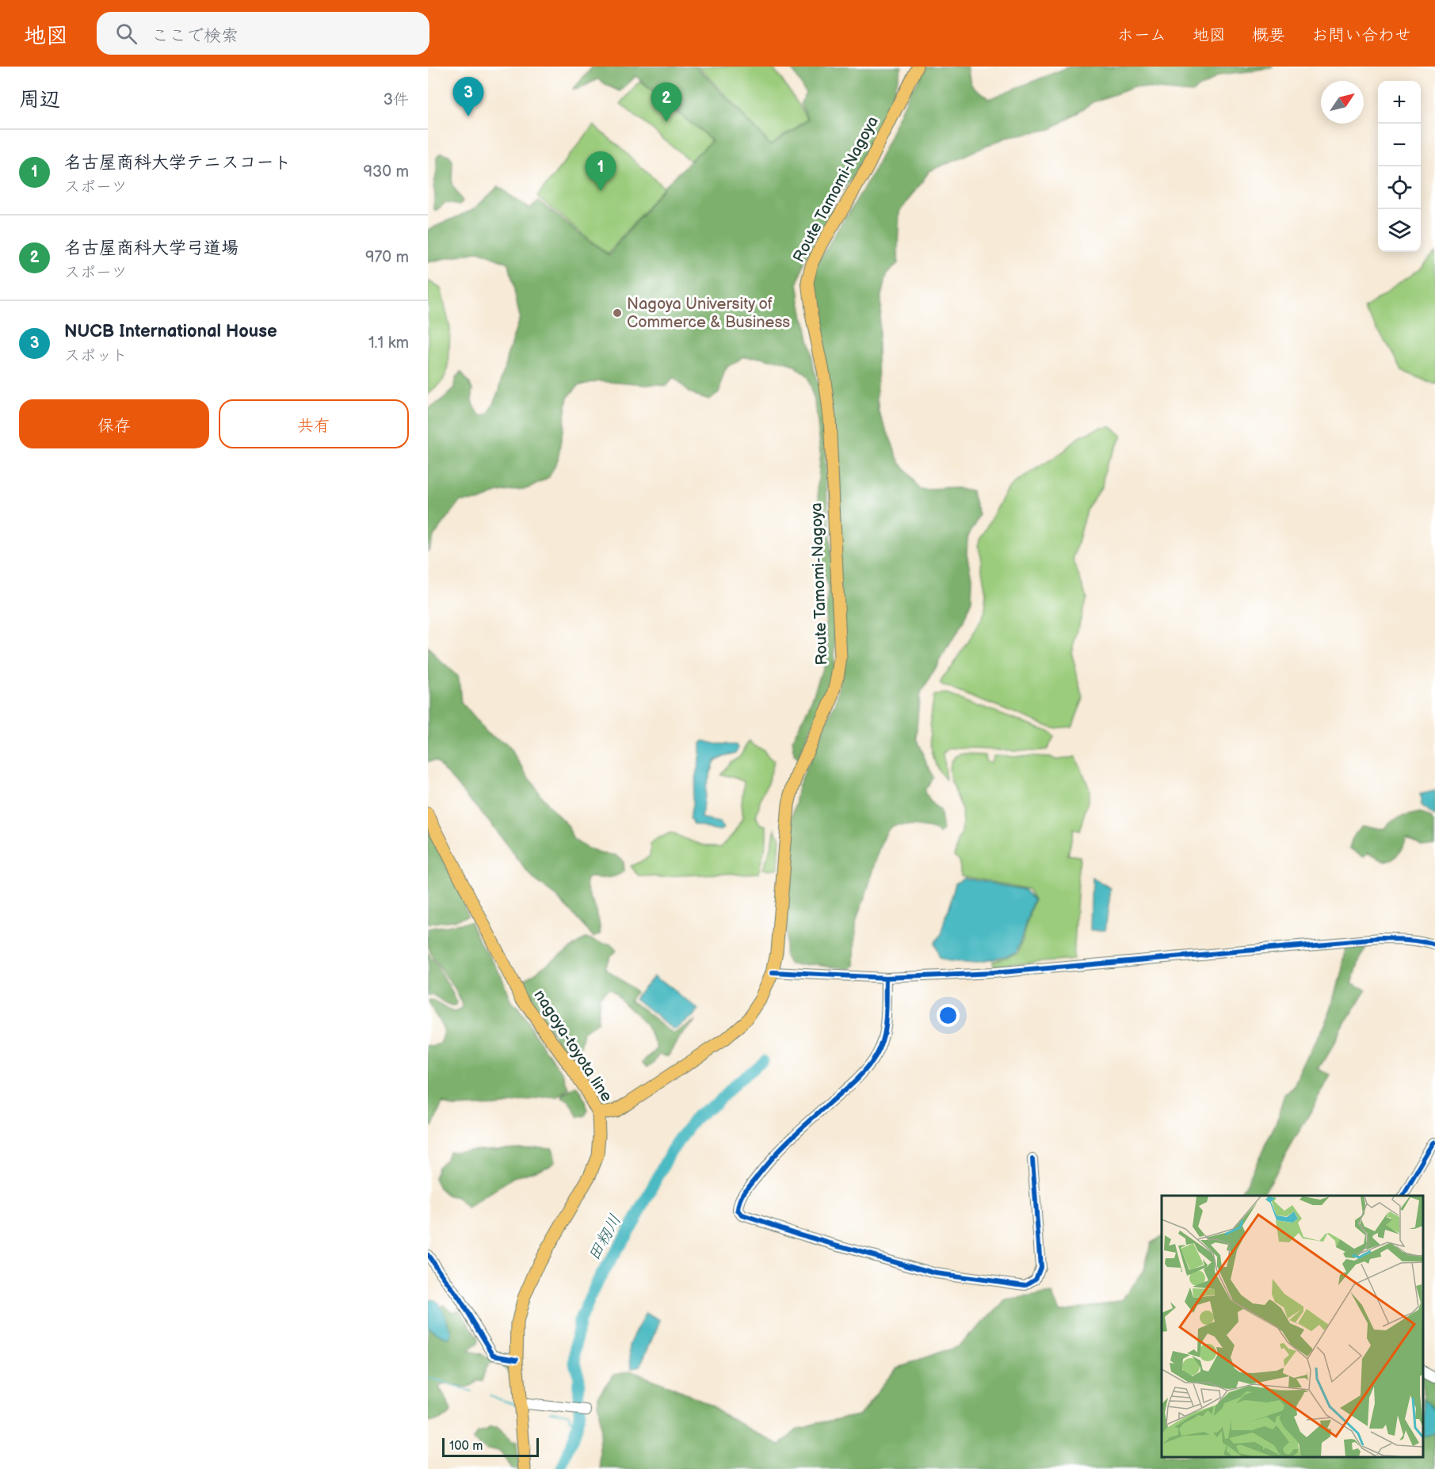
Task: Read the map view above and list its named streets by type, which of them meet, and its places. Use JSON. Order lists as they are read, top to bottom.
{
  "streets": {
    "main road": ["Route Tamomi-Nagoya", "nagoya-toyota line"]
  },
  "crossings": [
    ["Route Tamomi-Nagoya", "nagoya-toyota line"]
  ],
  "water": ["田籾川"],
  "places": ["Nagoya University of Commerce & Business"],
  "scale_bar": "100 m",
  "north": "top right",
  "page": {
    "header": "地図",
    "search": "ここで検索",
    "nav": [
      "ホーム",
      "地図",
      "概要",
      "お問い合わせ"
    ],
    "heading": ["周辺", "3件"],
    "pins": ["3", "2", "1"],
    "map_buttons": ["+", "−"],
    "list": [
      {
        "mark": "1",
        "name": "名古屋商科大学テニスコート",
        "note": "スポーツ",
        "value": "930 m"
      },
      {
        "mark": "2",
        "name": "名古屋商科大学弓道場",
        "note": "スポーツ",
        "value": "970 m"
      },
      {
        "mark": "3",
        "name": "NUCB International House",
        "note": "スポット",
        "value": "1.1 km"
      }
    ],
    "buttons": ["保存", "共有"],
    "scale": "100 m"
  }
}
